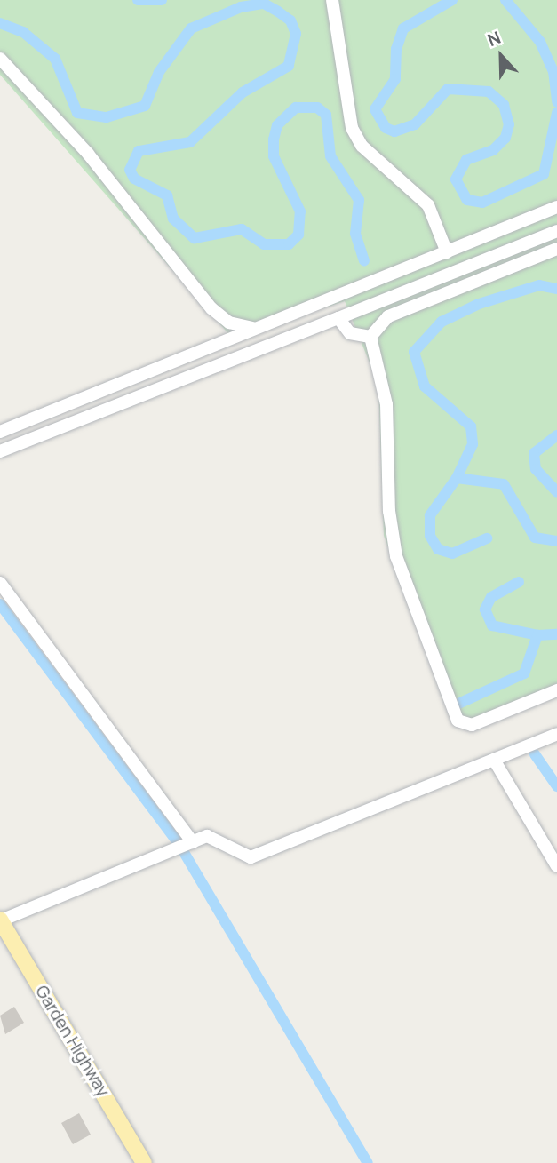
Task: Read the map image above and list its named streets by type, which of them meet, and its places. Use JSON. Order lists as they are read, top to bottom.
{
  "streets": {
    "main road": ["Garden Highway"]
  },
  "north": "top"
}
